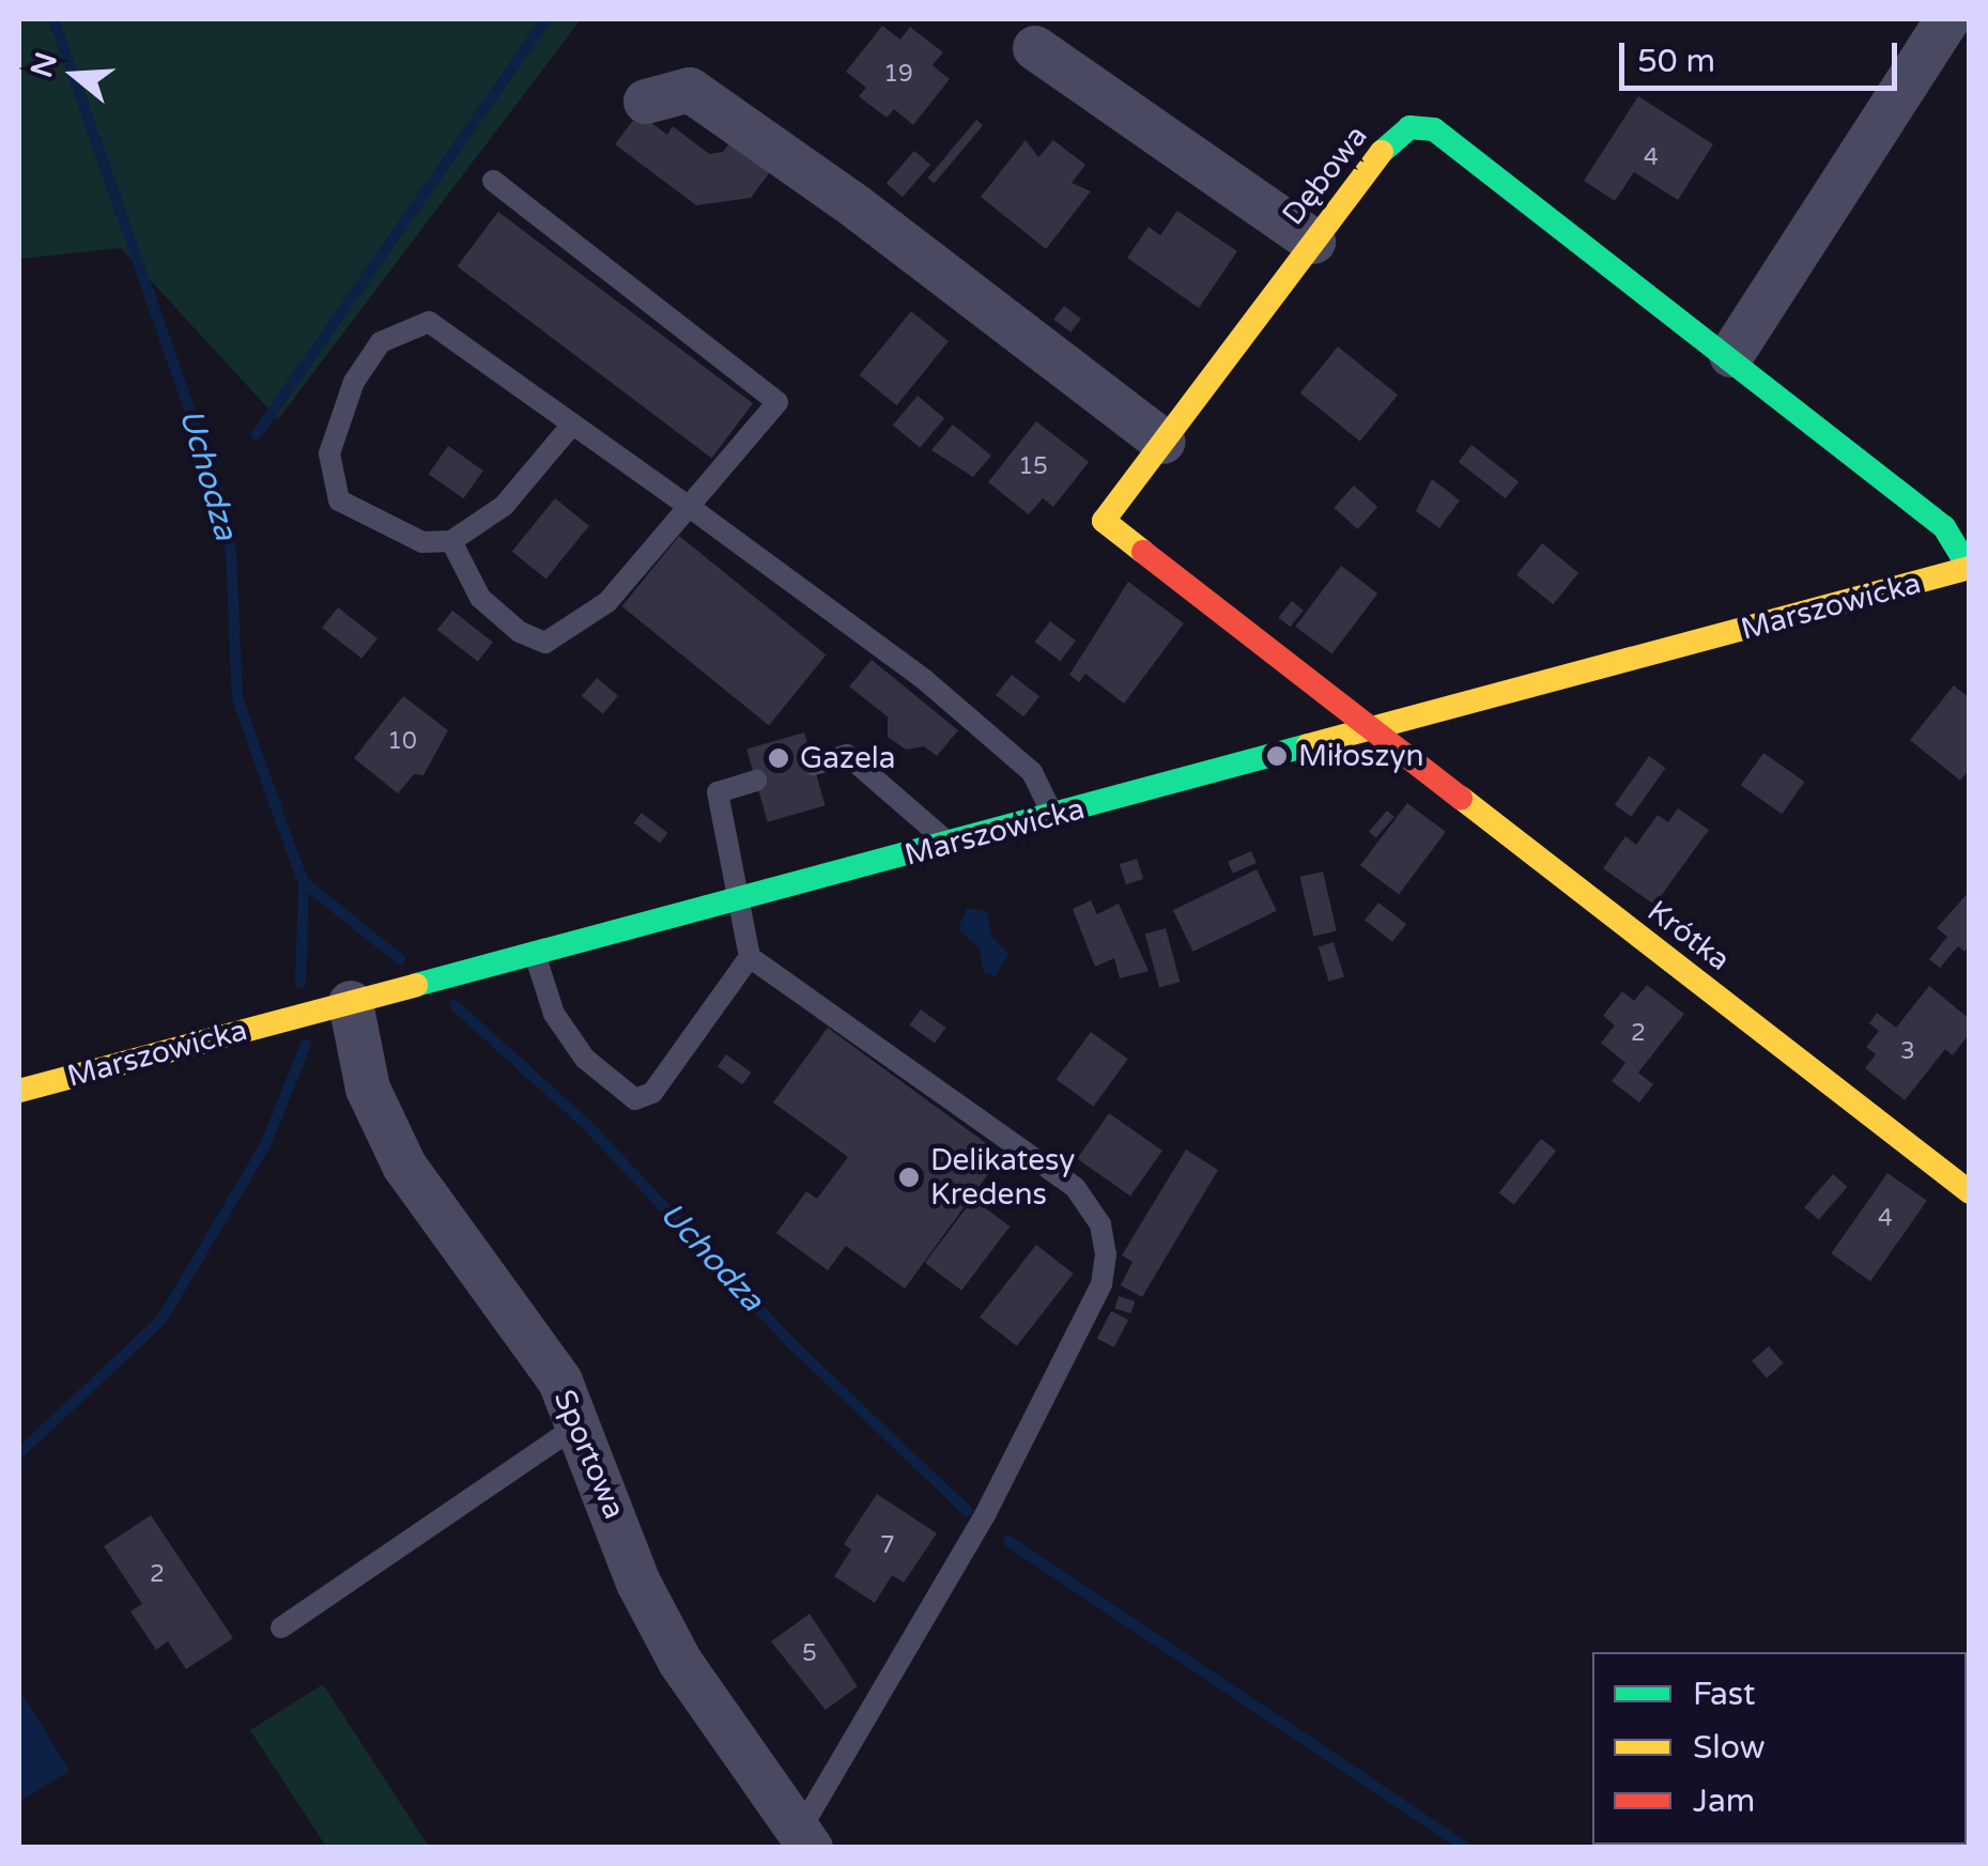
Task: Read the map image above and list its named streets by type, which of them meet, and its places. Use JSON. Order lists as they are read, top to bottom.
{
  "streets": {
    "street": [
      "Dębowa",
      "Marszowicka",
      "Krótka",
      "Sportowa"
    ]
  },
  "crossings": [
    ["Dębowa", "Marszowicka"],
    ["Dębowa", "Krótka"],
    ["Marszowicka", "Krótka"],
    ["Marszowicka", "Sportowa"]
  ],
  "water": ["Uchodza"],
  "places": ["Miłoszyn", "Gazela", "Delikatesy Kredens"],
  "house_numbers": [
    "19",
    "4",
    "15",
    "10",
    "2",
    "3",
    "4",
    "7",
    "2",
    "5"
  ],
  "legend": ["Fast", "Slow", "Jam"],
  "scale_bar": "50 m",
  "north": "left"
}
